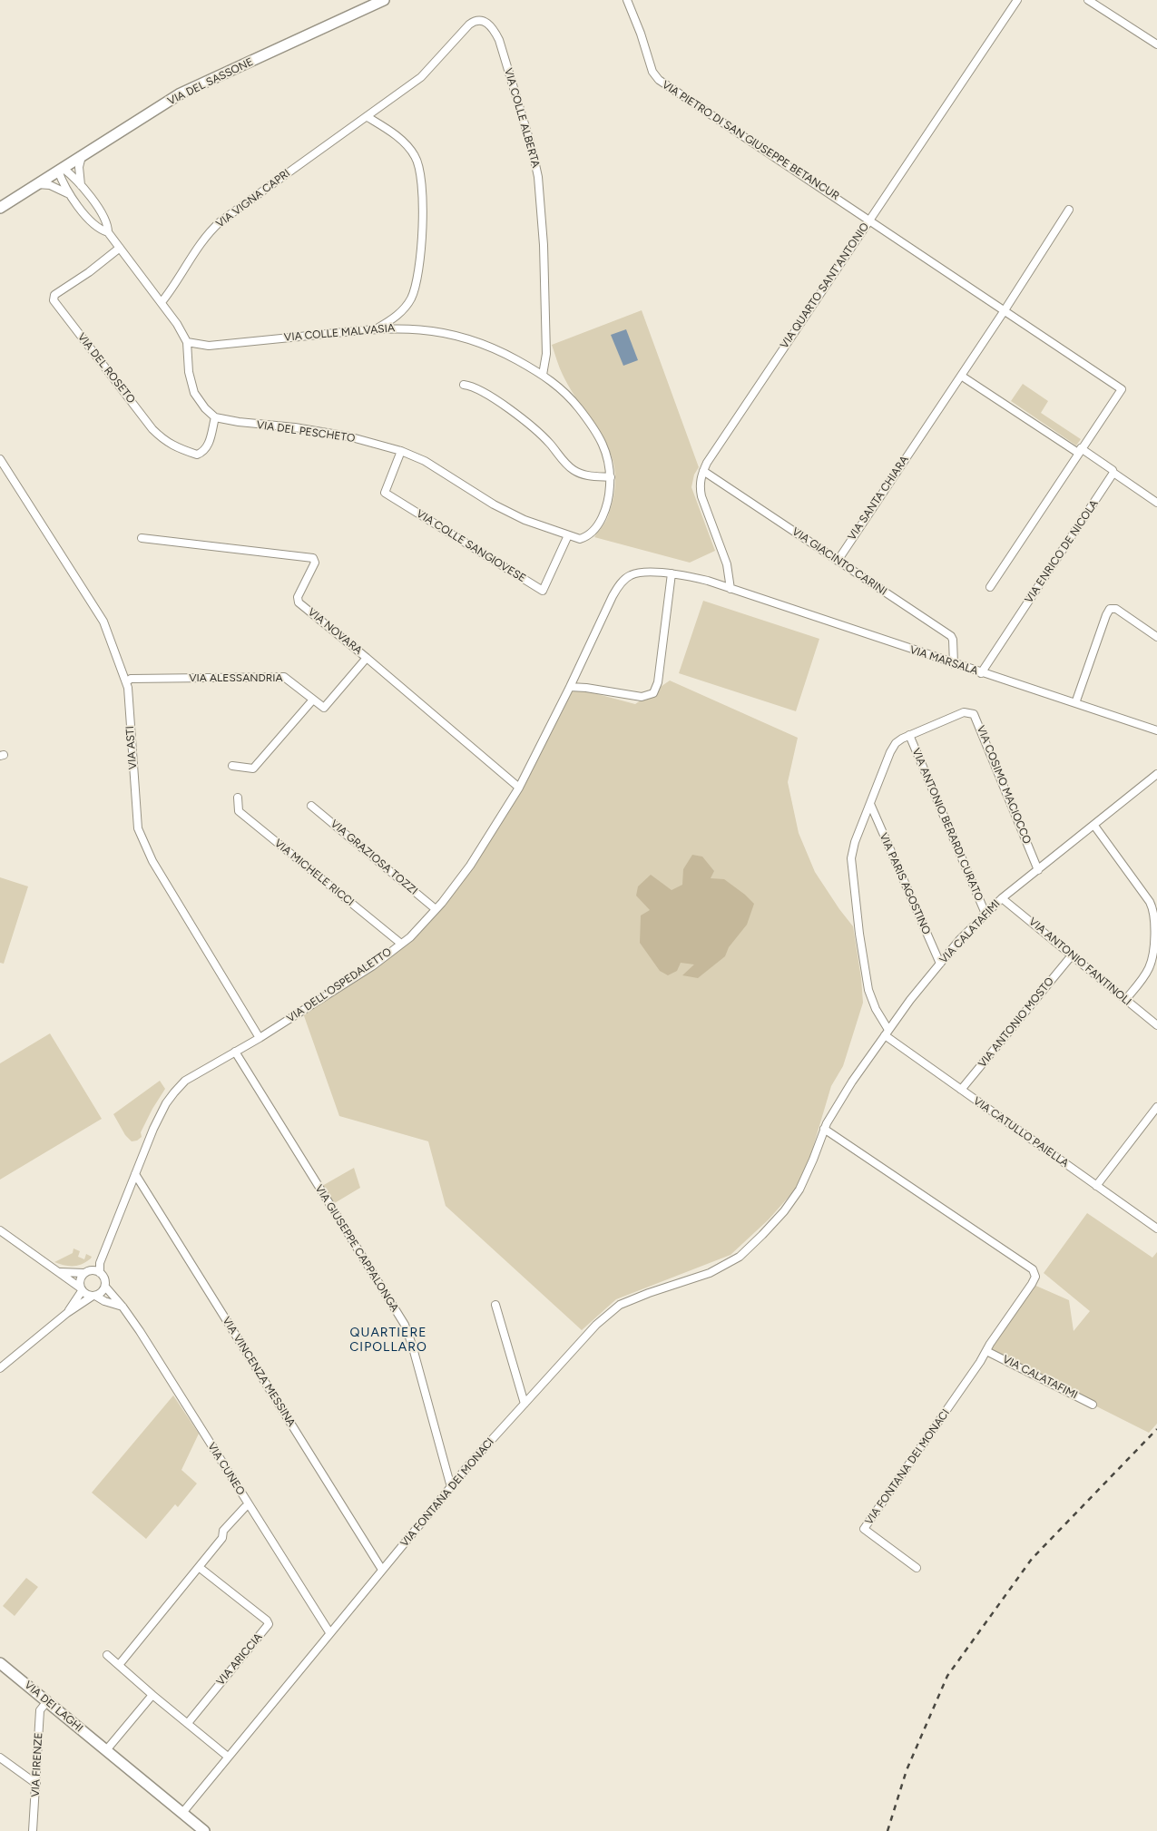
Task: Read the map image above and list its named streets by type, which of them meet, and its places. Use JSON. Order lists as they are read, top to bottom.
{
  "streets": {
    "main road": ["VIA DEL SASSONE", "VIA DEI LAGHI"],
    "street": [
      "VIA COLLE ALBERTA",
      "VIA PIETRO DI SAN GIUSEPPE BETANCUR",
      "VIA VIGNA CAPRI",
      "VIA QUARTO SANT'ANTONIO",
      "VIA COLLE MALVASIA",
      "VIA DEL ROSETO",
      "VIA DEL PESCHETO",
      "VIA SANTA CHIARA",
      "VIA COLLE SANGIOVESE",
      "VIA ENRICO DE NICOLA",
      "VIA GIACINTO CARINI",
      "VIA NOVARA",
      "VIA MARSALA",
      "VIA ALESSANDRIA",
      "VIA ASTI",
      "VIA COSIMO MACIOCCO",
      "VIA ANTONIO BERARDI CURATO",
      "VIA GRAZIOSA TOZZI",
      "VIA MICHELE RICCI",
      "VIA PARIS AGOSTINO",
      "VIA CALATAFIMI",
      "VIA ANTONIO FANTINOLI",
      "VIA DELL'OSPEDALETTO",
      "VIA ANTONIO MOSTO",
      "VIA CATULLO PAIELLA",
      "VIA GIUSEPPE CAPPALONGA",
      "VIA VINCENZA MESSINA",
      "VIA FONTANA DEI MONACI",
      "VIA CUNEO",
      "VIA ARICCIA",
      "VIA FIRENZE"
    ]
  },
  "crossings": [
    ["VIA COLLE ALBERTA", "VIA VIGNA CAPRI"],
    ["VIA COLLE ALBERTA", "VIA COLLE MALVASIA"],
    ["VIA PIETRO DI SAN GIUSEPPE BETANCUR", "VIA QUARTO SANT'ANTONIO"],
    ["VIA PIETRO DI SAN GIUSEPPE BETANCUR", "VIA SANTA CHIARA"],
    ["VIA QUARTO SANT'ANTONIO", "VIA GIACINTO CARINI"],
    ["VIA COLLE MALVASIA", "VIA DEL PESCHETO"],
    ["VIA COLLE MALVASIA", "VIA COLLE SANGIOVESE"],
    ["VIA DEL ROSETO", "VIA DEL PESCHETO"],
    ["VIA DEL PESCHETO", "VIA COLLE SANGIOVESE"],
    ["VIA SANTA CHIARA", "VIA GIACINTO CARINI"],
    ["VIA ENRICO DE NICOLA", "VIA MARSALA"],
    ["VIA GIACINTO CARINI", "VIA MARSALA"],
    ["VIA NOVARA", "VIA DELL'OSPEDALETTO"],
    ["VIA MARSALA", "VIA DELL'OSPEDALETTO"],
    ["VIA ALESSANDRIA", "VIA ASTI"],
    ["VIA ASTI", "VIA DELL'OSPEDALETTO"],
    ["VIA COSIMO MACIOCCO", "VIA ANTONIO BERARDI CURATO"],
    ["VIA COSIMO MACIOCCO", "VIA CALATAFIMI"],
    ["VIA COSIMO MACIOCCO", "VIA CATULLO PAIELLA"],
    ["VIA ANTONIO BERARDI CURATO", "VIA CALATAFIMI"],
    ["VIA ANTONIO BERARDI CURATO", "VIA CATULLO PAIELLA"],
    ["VIA GRAZIOSA TOZZI", "VIA DELL'OSPEDALETTO"],
    ["VIA MICHELE RICCI", "VIA DELL'OSPEDALETTO"],
    ["VIA PARIS AGOSTINO", "VIA CALATAFIMI"],
    ["VIA PARIS AGOSTINO", "VIA CATULLO PAIELLA"],
    ["VIA CALATAFIMI", "VIA ANTONIO FANTINOLI"],
    ["VIA CALATAFIMI", "VIA CATULLO PAIELLA"],
    ["VIA CALATAFIMI", "VIA FONTANA DEI MONACI"],
    ["VIA ANTONIO FANTINOLI", "VIA ANTONIO MOSTO"],
    ["VIA DELL'OSPEDALETTO", "VIA GIUSEPPE CAPPALONGA"],
    ["VIA DELL'OSPEDALETTO", "VIA VINCENZA MESSINA"],
    ["VIA DELL'OSPEDALETTO", "VIA CUNEO"],
    ["VIA ANTONIO MOSTO", "VIA CATULLO PAIELLA"],
    ["VIA GIUSEPPE CAPPALONGA", "VIA FONTANA DEI MONACI"],
    ["VIA VINCENZA MESSINA", "VIA FONTANA DEI MONACI"],
    ["VIA FONTANA DEI MONACI", "VIA CUNEO"],
    ["VIA FONTANA DEI MONACI", "VIA DEI LAGHI"],
    ["VIA DEI LAGHI", "VIA FIRENZE"]
  ],
  "districts": ["QUARTIERE CIPOLLARO"]
}
